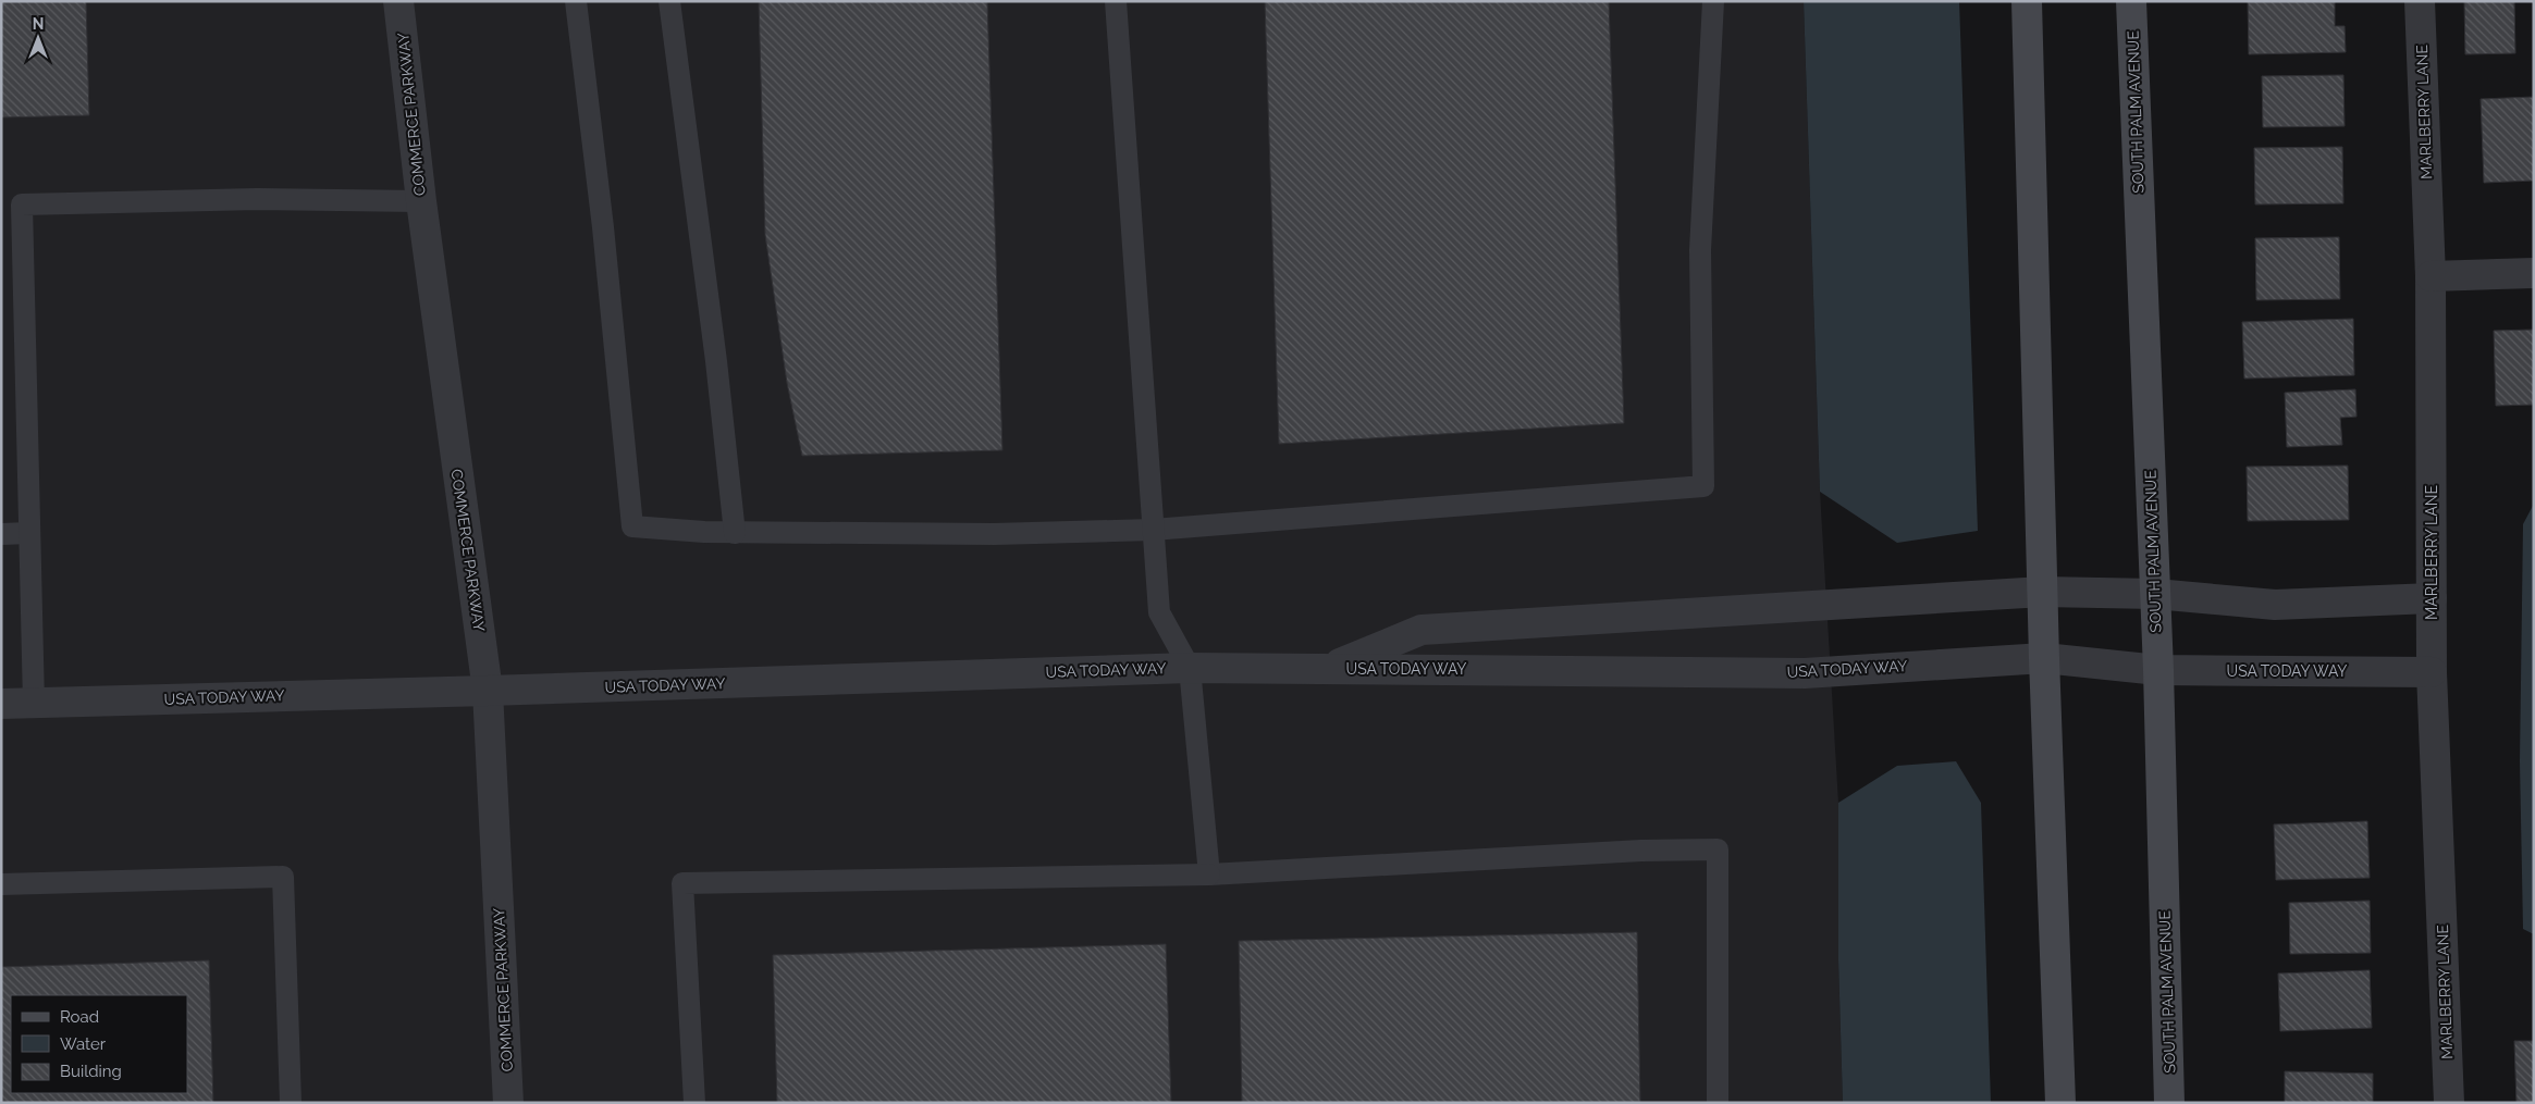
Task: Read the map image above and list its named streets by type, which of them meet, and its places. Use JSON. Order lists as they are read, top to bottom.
{
  "streets": {
    "main road": ["SOUTH PALM AVENUE"],
    "street": ["MARLBERRY LANE", "COMMERCE PARKWAY", "USA TODAY WAY"]
  },
  "crossings": [
    ["SOUTH PALM AVENUE", "USA TODAY WAY"],
    ["MARLBERRY LANE", "USA TODAY WAY"],
    ["COMMERCE PARKWAY", "USA TODAY WAY"]
  ],
  "legend": ["Road", "Water", "Building"],
  "north": "top"
}
